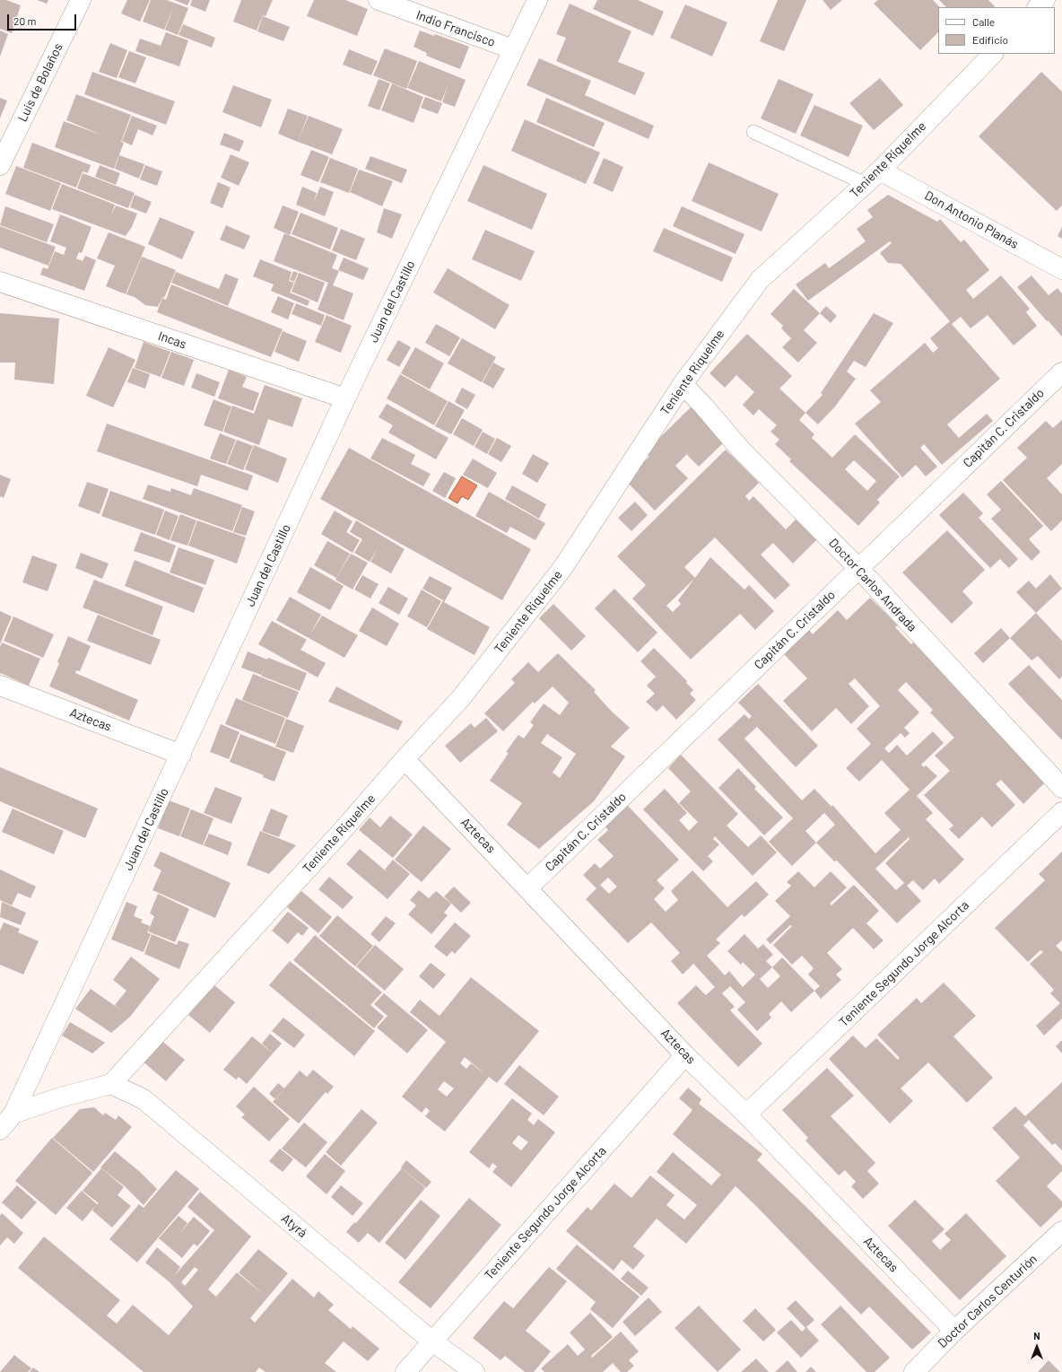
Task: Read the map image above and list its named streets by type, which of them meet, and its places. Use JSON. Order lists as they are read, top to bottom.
{
  "streets": {
    "street": [
      "Indio Francisco",
      "Luis de Bolaños",
      "Teniente Riquelme",
      "Don Antonio Planás",
      "Juan del Castillo",
      "Incas",
      "Capitán C. Cristaldo",
      "Doctor Carlos Andrada",
      "Aztecas",
      "Teniente Segundo Jorge Alcorta",
      "Atyrá",
      "Doctor Carlos Centurión"
    ]
  },
  "crossings": [
    ["Indio Francisco", "Juan del Castillo"],
    ["Teniente Riquelme", "Don Antonio Planás"],
    ["Teniente Riquelme", "Doctor Carlos Andrada"],
    ["Teniente Riquelme", "Aztecas"],
    ["Teniente Riquelme", "Atyrá"],
    ["Juan del Castillo", "Incas"],
    ["Juan del Castillo", "Aztecas"],
    ["Capitán C. Cristaldo", "Doctor Carlos Andrada"],
    ["Capitán C. Cristaldo", "Aztecas"],
    ["Aztecas", "Teniente Segundo Jorge Alcorta"],
    ["Aztecas", "Doctor Carlos Centurión"],
    ["Teniente Segundo Jorge Alcorta", "Atyrá"]
  ],
  "legend": ["Calle", "Edificio"],
  "scale_bar": "20 m",
  "north": "top"
}
